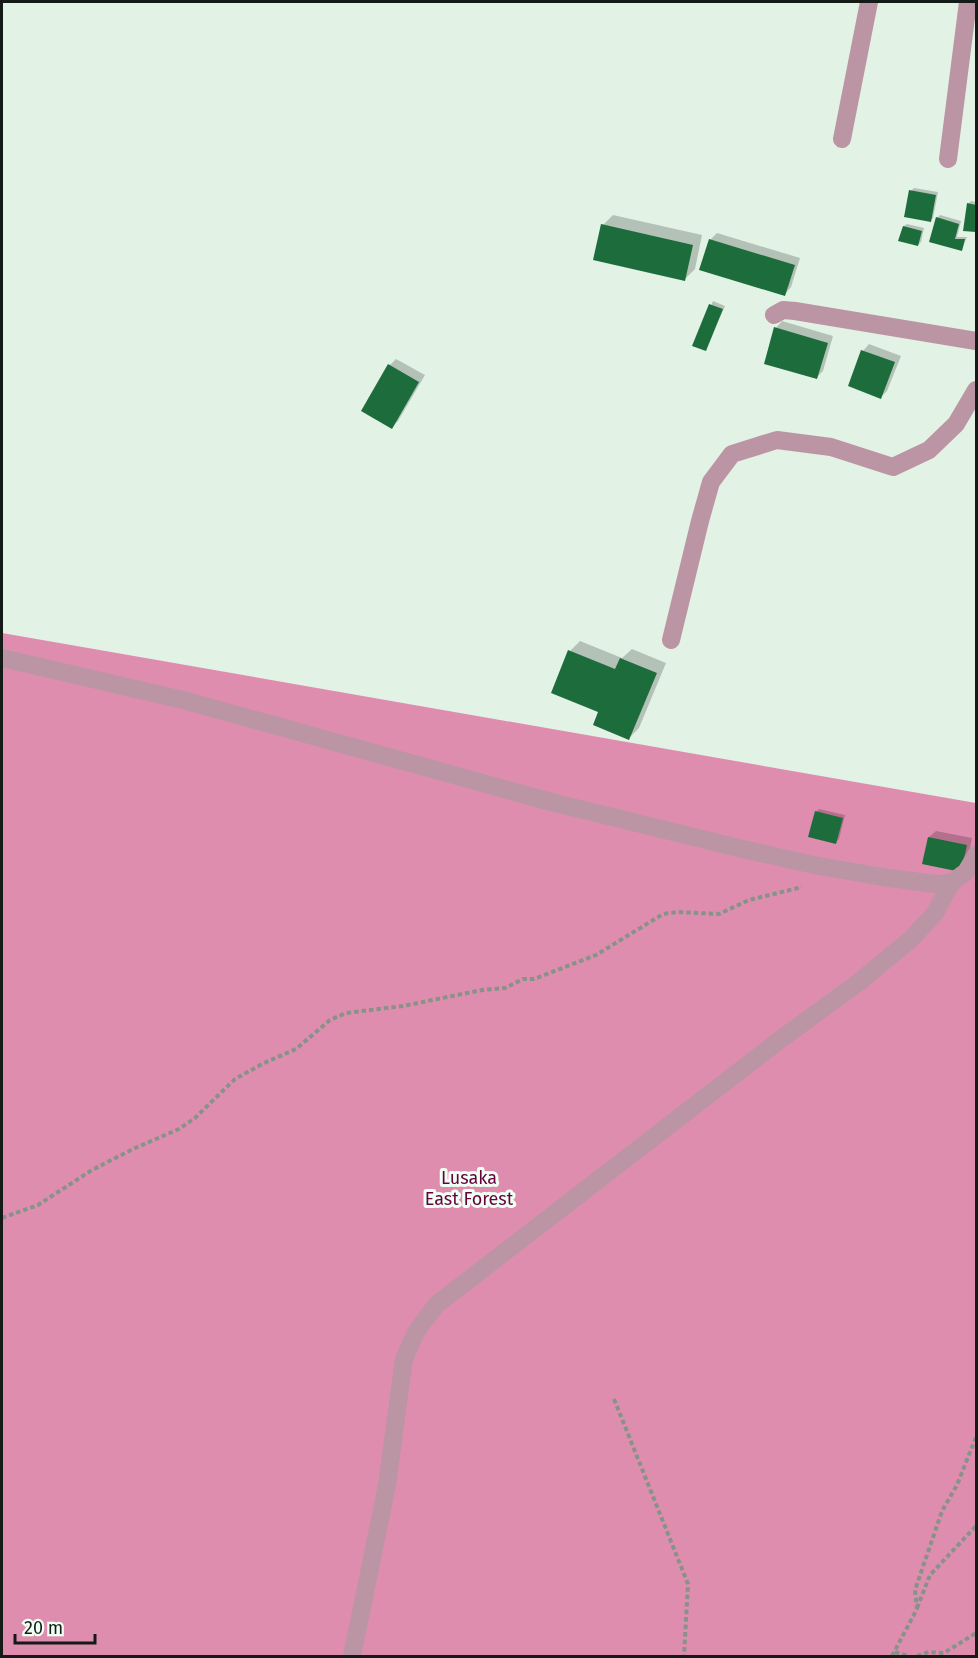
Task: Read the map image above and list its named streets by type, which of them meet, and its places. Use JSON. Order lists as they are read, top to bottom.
{
  "parks": ["Lusaka East Forest"],
  "scale_bar": "20 m"
}
